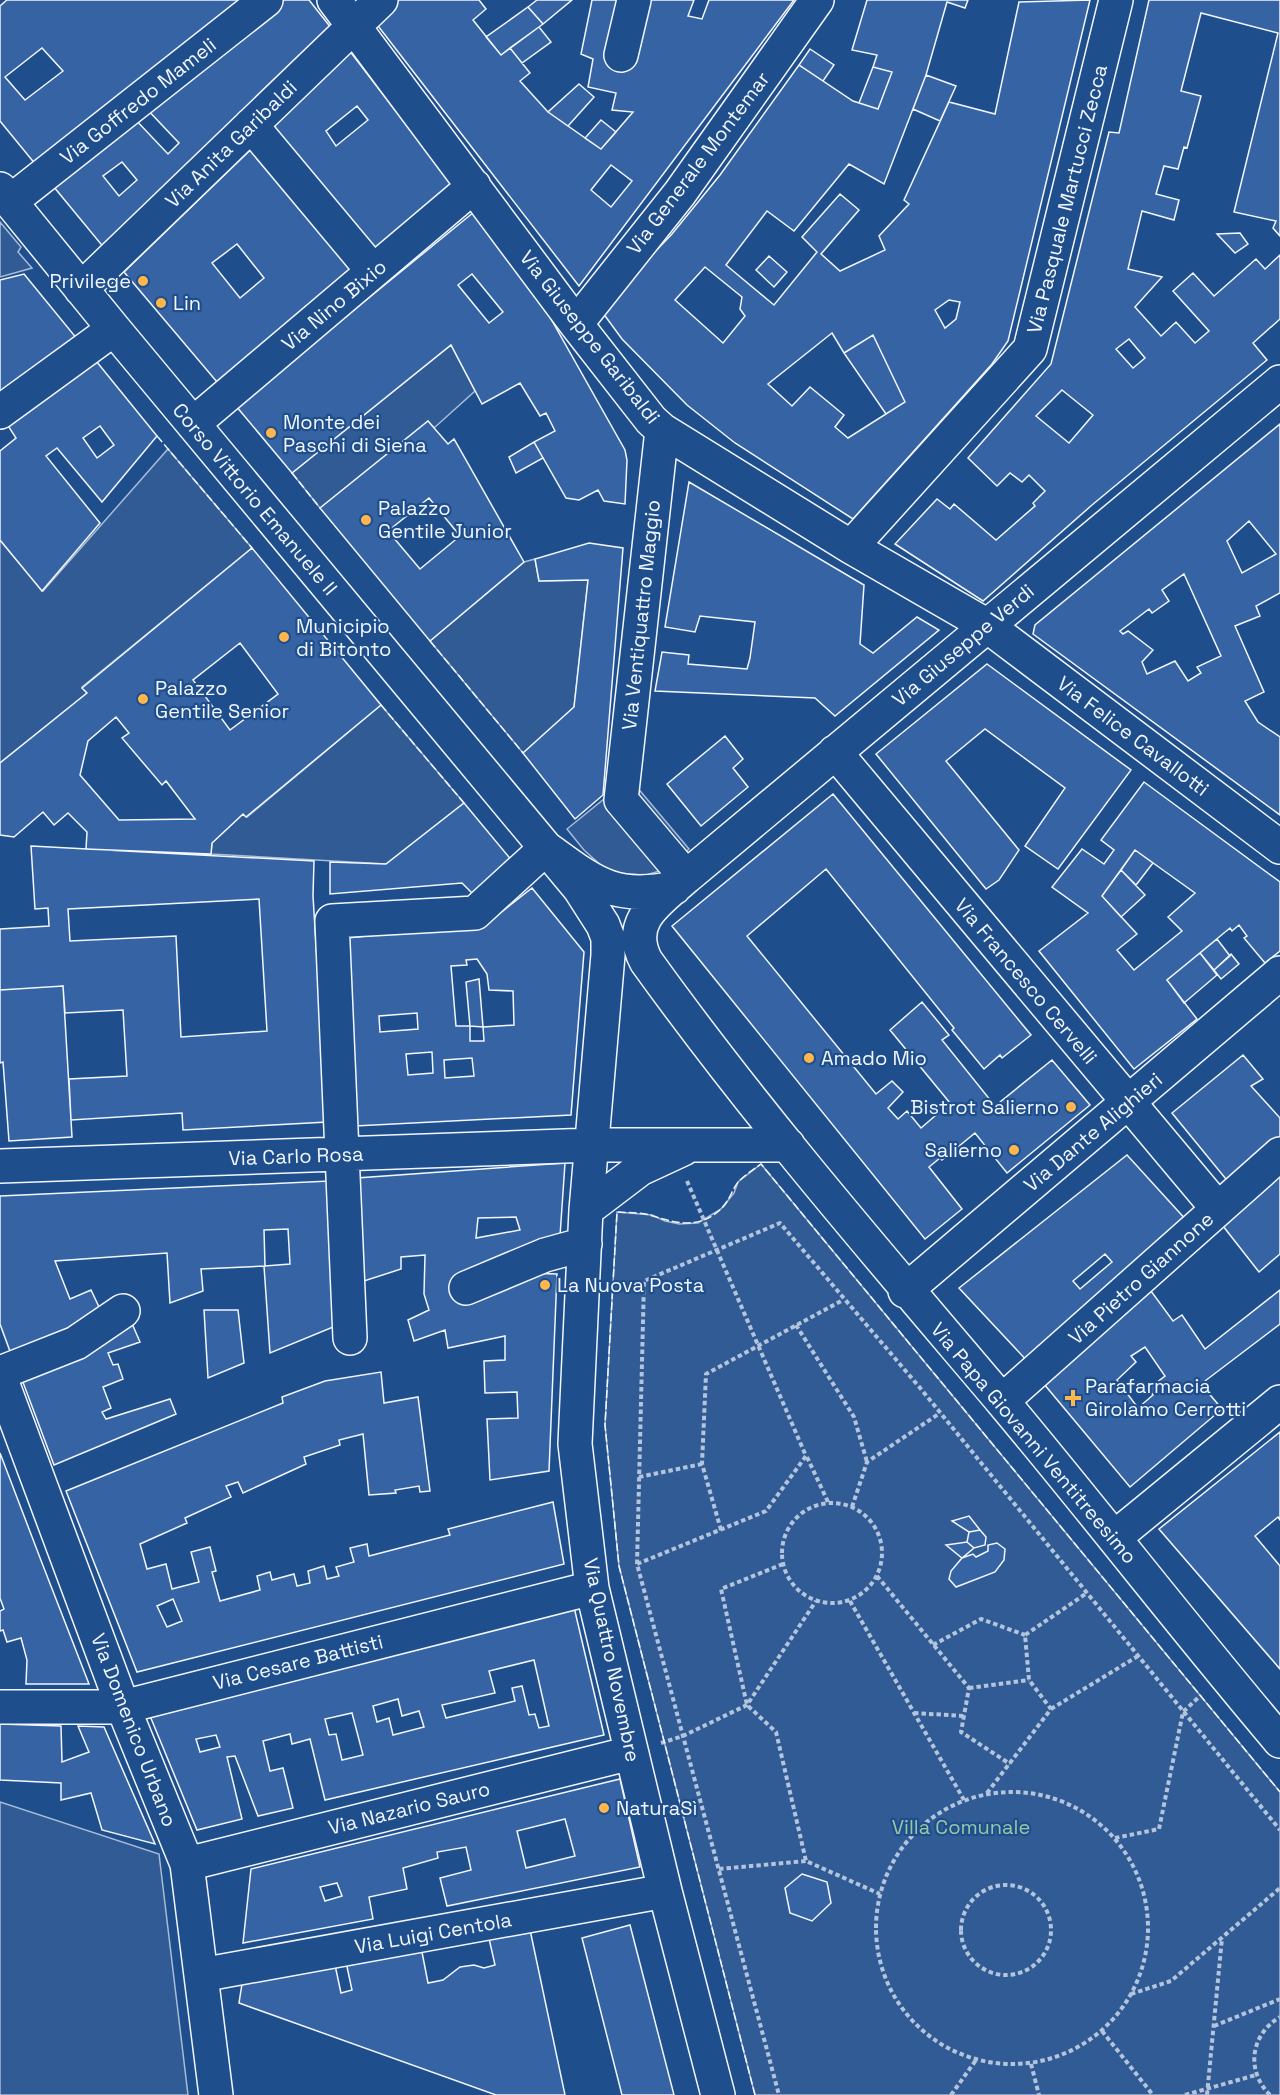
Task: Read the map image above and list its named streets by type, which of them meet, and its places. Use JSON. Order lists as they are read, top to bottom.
{
  "streets": {
    "street": [
      "Via Goffredo Mameli",
      "Via Anita Garibaldi",
      "Via Generale Montemar",
      "Via Pasquale Martucci Zecca",
      "Via Nino Bixio",
      "Via Giuseppe Garibaldi",
      "Corso Vittorio Emanuele II",
      "Via Ventiquattro Maggio",
      "Via Giuseppe Verdi",
      "Via Felice Cavallotti",
      "Via Francesco Cervelli",
      "Via Dante Alighieri",
      "Via Carlo Rosa",
      "Via Pietro Giannone",
      "Via Papa Giovanni Ventitreesimo",
      "Via Quattro Novembre",
      "Via Cesare Battisti",
      "Via Domenico Urbano",
      "Via Nazario Sauro",
      "Via Luigi Centola"
    ]
  },
  "crossings": [
    ["Via Goffredo Mameli", "Corso Vittorio Emanuele II"],
    ["Via Anita Garibaldi", "Via Giuseppe Garibaldi"],
    ["Via Anita Garibaldi", "Corso Vittorio Emanuele II"],
    ["Via Generale Montemar", "Via Giuseppe Garibaldi"],
    ["Via Pasquale Martucci Zecca", "Via Giuseppe Garibaldi"],
    ["Via Nino Bixio", "Via Giuseppe Garibaldi"],
    ["Via Nino Bixio", "Corso Vittorio Emanuele II"],
    ["Via Giuseppe Garibaldi", "Via Ventiquattro Maggio"],
    ["Via Giuseppe Garibaldi", "Via Giuseppe Verdi"],
    ["Via Giuseppe Garibaldi", "Via Felice Cavallotti"],
    ["Corso Vittorio Emanuele II", "Via Carlo Rosa"],
    ["Corso Vittorio Emanuele II", "Via Quattro Novembre"],
    ["Via Ventiquattro Maggio", "Via Giuseppe Verdi"],
    ["Via Giuseppe Verdi", "Via Felice Cavallotti"],
    ["Via Giuseppe Verdi", "Via Francesco Cervelli"],
    ["Via Giuseppe Verdi", "Via Papa Giovanni Ventitreesimo"],
    ["Via Francesco Cervelli", "Via Dante Alighieri"],
    ["Via Francesco Cervelli", "Via Pietro Giannone"],
    ["Via Dante Alighieri", "Via Papa Giovanni Ventitreesimo"],
    ["Via Carlo Rosa", "Via Papa Giovanni Ventitreesimo"],
    ["Via Carlo Rosa", "Via Quattro Novembre"],
    ["Via Pietro Giannone", "Via Papa Giovanni Ventitreesimo"],
    ["Via Quattro Novembre", "Via Cesare Battisti"],
    ["Via Quattro Novembre", "Via Nazario Sauro"],
    ["Via Quattro Novembre", "Via Luigi Centola"],
    ["Via Cesare Battisti", "Via Domenico Urbano"],
    ["Via Domenico Urbano", "Via Nazario Sauro"],
    ["Via Domenico Urbano", "Via Luigi Centola"]
  ],
  "parks": ["Villa Comunale"],
  "places": {
    "other": [
      "Privilege",
      "Lin",
      "Monte dei Paschi di Siena",
      "Palazzo Gentile Junior",
      "Municipio di Bitonto",
      "Palazzo Gentile Senior",
      "Amado Mio",
      "Bistrot Salierno",
      "Salierno",
      "La Nuova Posta",
      "NaturaSì"
    ],
    "health": ["Parafarmacia Girolamo Cerrotti"]
  }
}
